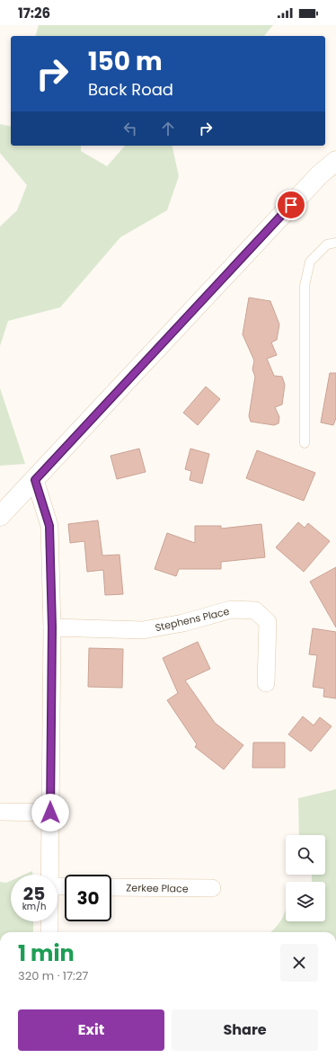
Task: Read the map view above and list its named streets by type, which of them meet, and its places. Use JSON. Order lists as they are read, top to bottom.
{
  "streets": {
    "street": ["Stephens Place", "Zerkee Place"]
  },
  "page": {
    "status": "17:26",
    "turn": ["150 m", "Back Road"],
    "speed": "25 km/h",
    "limit": "30",
    "heading": ["1 min", "320 m · 17:27"],
    "buttons": ["Exit", "Share"]
  }
}
